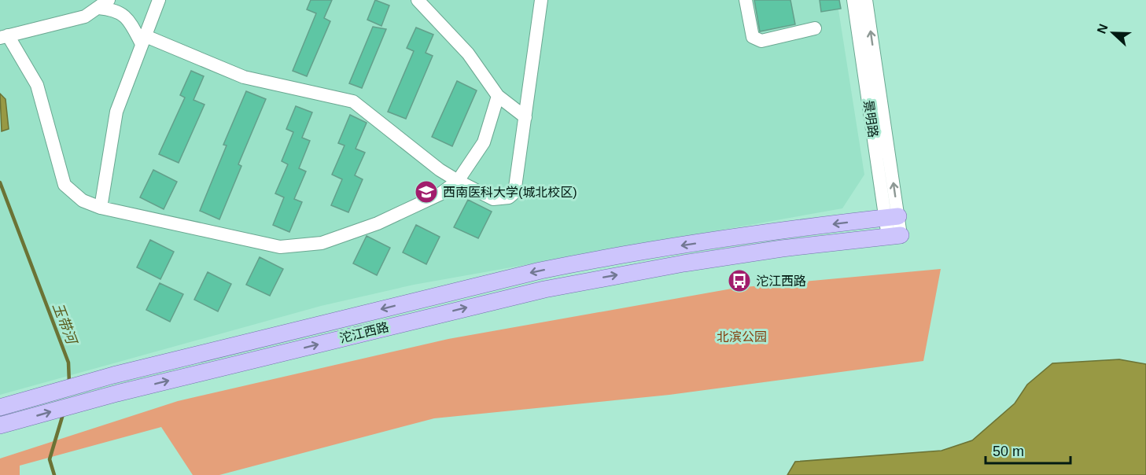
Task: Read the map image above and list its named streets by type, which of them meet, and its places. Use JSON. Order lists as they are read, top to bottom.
{
  "streets": {
    "main road": ["沱江西路"],
    "street": ["景明路"]
  },
  "crossings": [
    ["景明路", "沱江西路"]
  ],
  "water": ["玉带河"],
  "parks": ["北滨公园"],
  "places": {
    "school or university": ["西南医科大学(城北校区)"],
    "bus stop": ["沱江西路"]
  },
  "scale_bar": "50 m",
  "north": "left"
}
